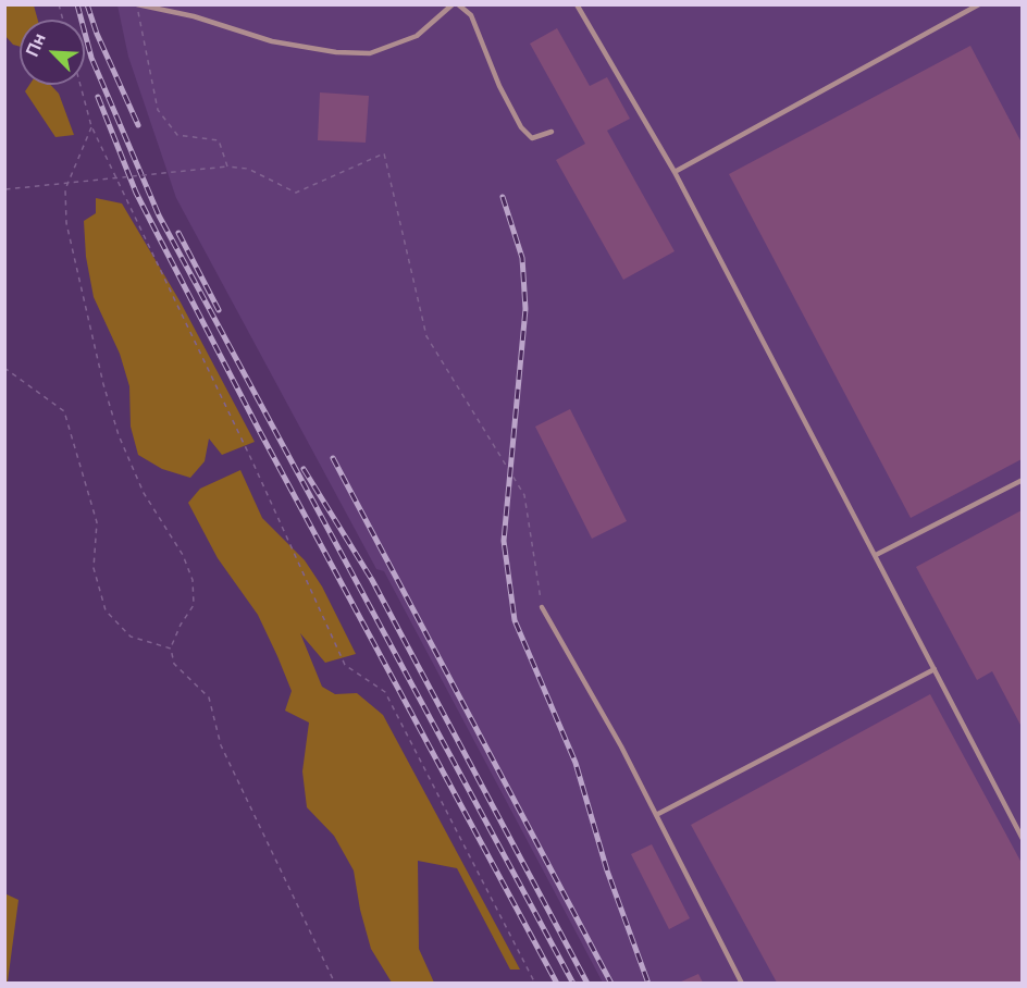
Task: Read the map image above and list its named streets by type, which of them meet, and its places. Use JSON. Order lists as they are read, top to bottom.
{
  "north": "top left"
}
